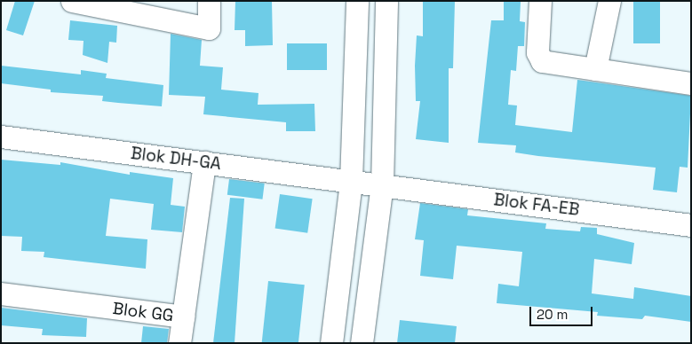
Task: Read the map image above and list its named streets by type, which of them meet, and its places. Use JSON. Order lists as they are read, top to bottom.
{
  "streets": {
    "street": ["Blok DH-GA", "Blok FA-EB", "Blok GG"]
  },
  "crossings": [
    ["Blok DH-GA", "Blok FA-EB"],
    ["Blok DH-GA", "Blok GG"]
  ],
  "scale_bar": "20 m"
}
